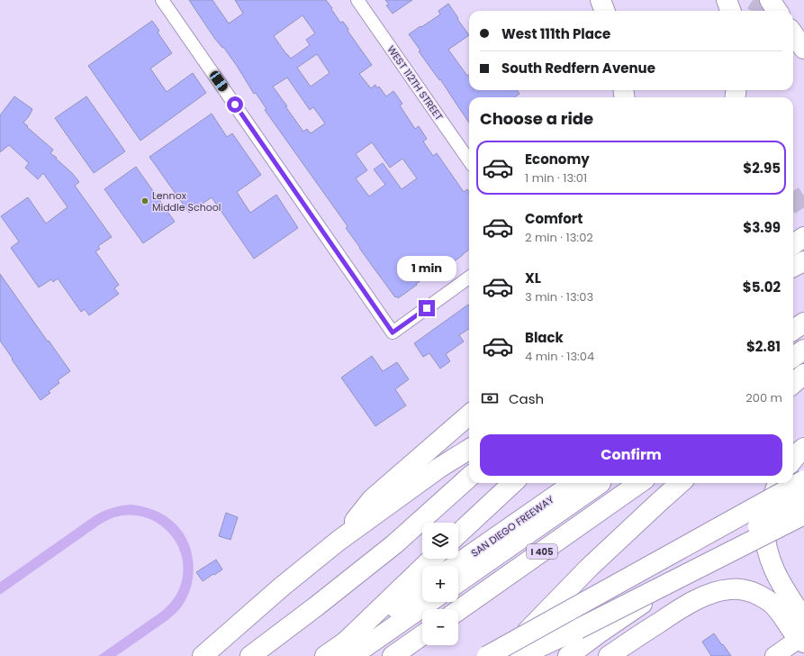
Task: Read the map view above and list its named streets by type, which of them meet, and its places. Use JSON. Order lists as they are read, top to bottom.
{
  "streets": {
    "main road": ["SAN DIEGO FREEWAY", "I 405"],
    "street": ["WEST 112TH STREET"]
  },
  "places": ["Lennox Middle School"],
  "page": {
    "banner": ["West 111th Place", "South Redfern Avenue"],
    "heading": "Choose a ride",
    "list": [
      {
        "name": "Economy",
        "note": "1 min · 13:01",
        "value": "$2.95"
      },
      {
        "name": "Comfort",
        "note": "2 min · 13:02",
        "value": "$3.99"
      },
      {
        "name": "XL",
        "note": "3 min · 13:03",
        "value": "$5.02"
      },
      {
        "name": "Black",
        "note": "4 min · 13:04",
        "value": "$2.81"
      }
    ],
    "bubble": "1 min",
    "pay": ["Cash", "200 m"],
    "buttons": "Confirm",
    "map_buttons": ["+", "−"]
  }
}
